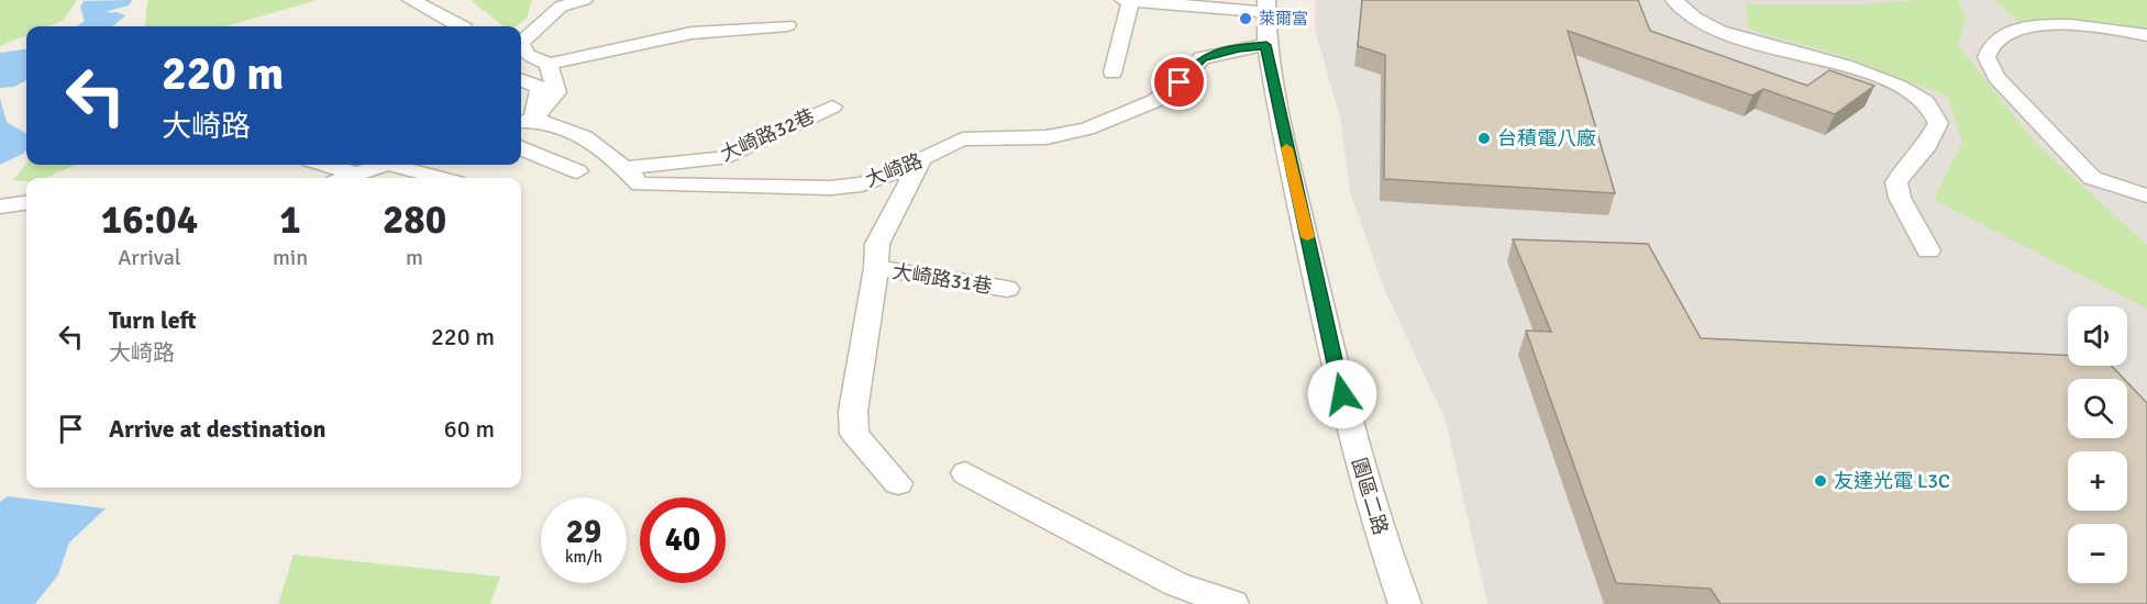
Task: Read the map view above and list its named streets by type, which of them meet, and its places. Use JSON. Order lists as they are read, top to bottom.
{
  "streets": {
    "street": [
      "大崎路32巷",
      "大崎路",
      "大崎路31巷",
      "園區二路"
    ]
  },
  "crossings": [
    ["大崎路32巷", "大崎路"],
    ["大崎路", "大崎路31巷"],
    ["大崎路", "園區二路"]
  ],
  "places": ["萊爾富", "台積電八廠", "友達光電 L3C"],
  "page": {
    "turn": ["220 m", "大崎路"],
    "eta": [
      "16:04",
      "Arrival",
      "1",
      "min",
      "280",
      "m"
    ],
    "list": [
      {
        "name": "Turn left",
        "note": "大崎路",
        "value": "220 m"
      },
      {
        "name": "Arrive at destination",
        "value": "60 m"
      }
    ],
    "map_buttons": ["+", "−"],
    "speed": "29 km/h",
    "limit": "40"
  }
}
